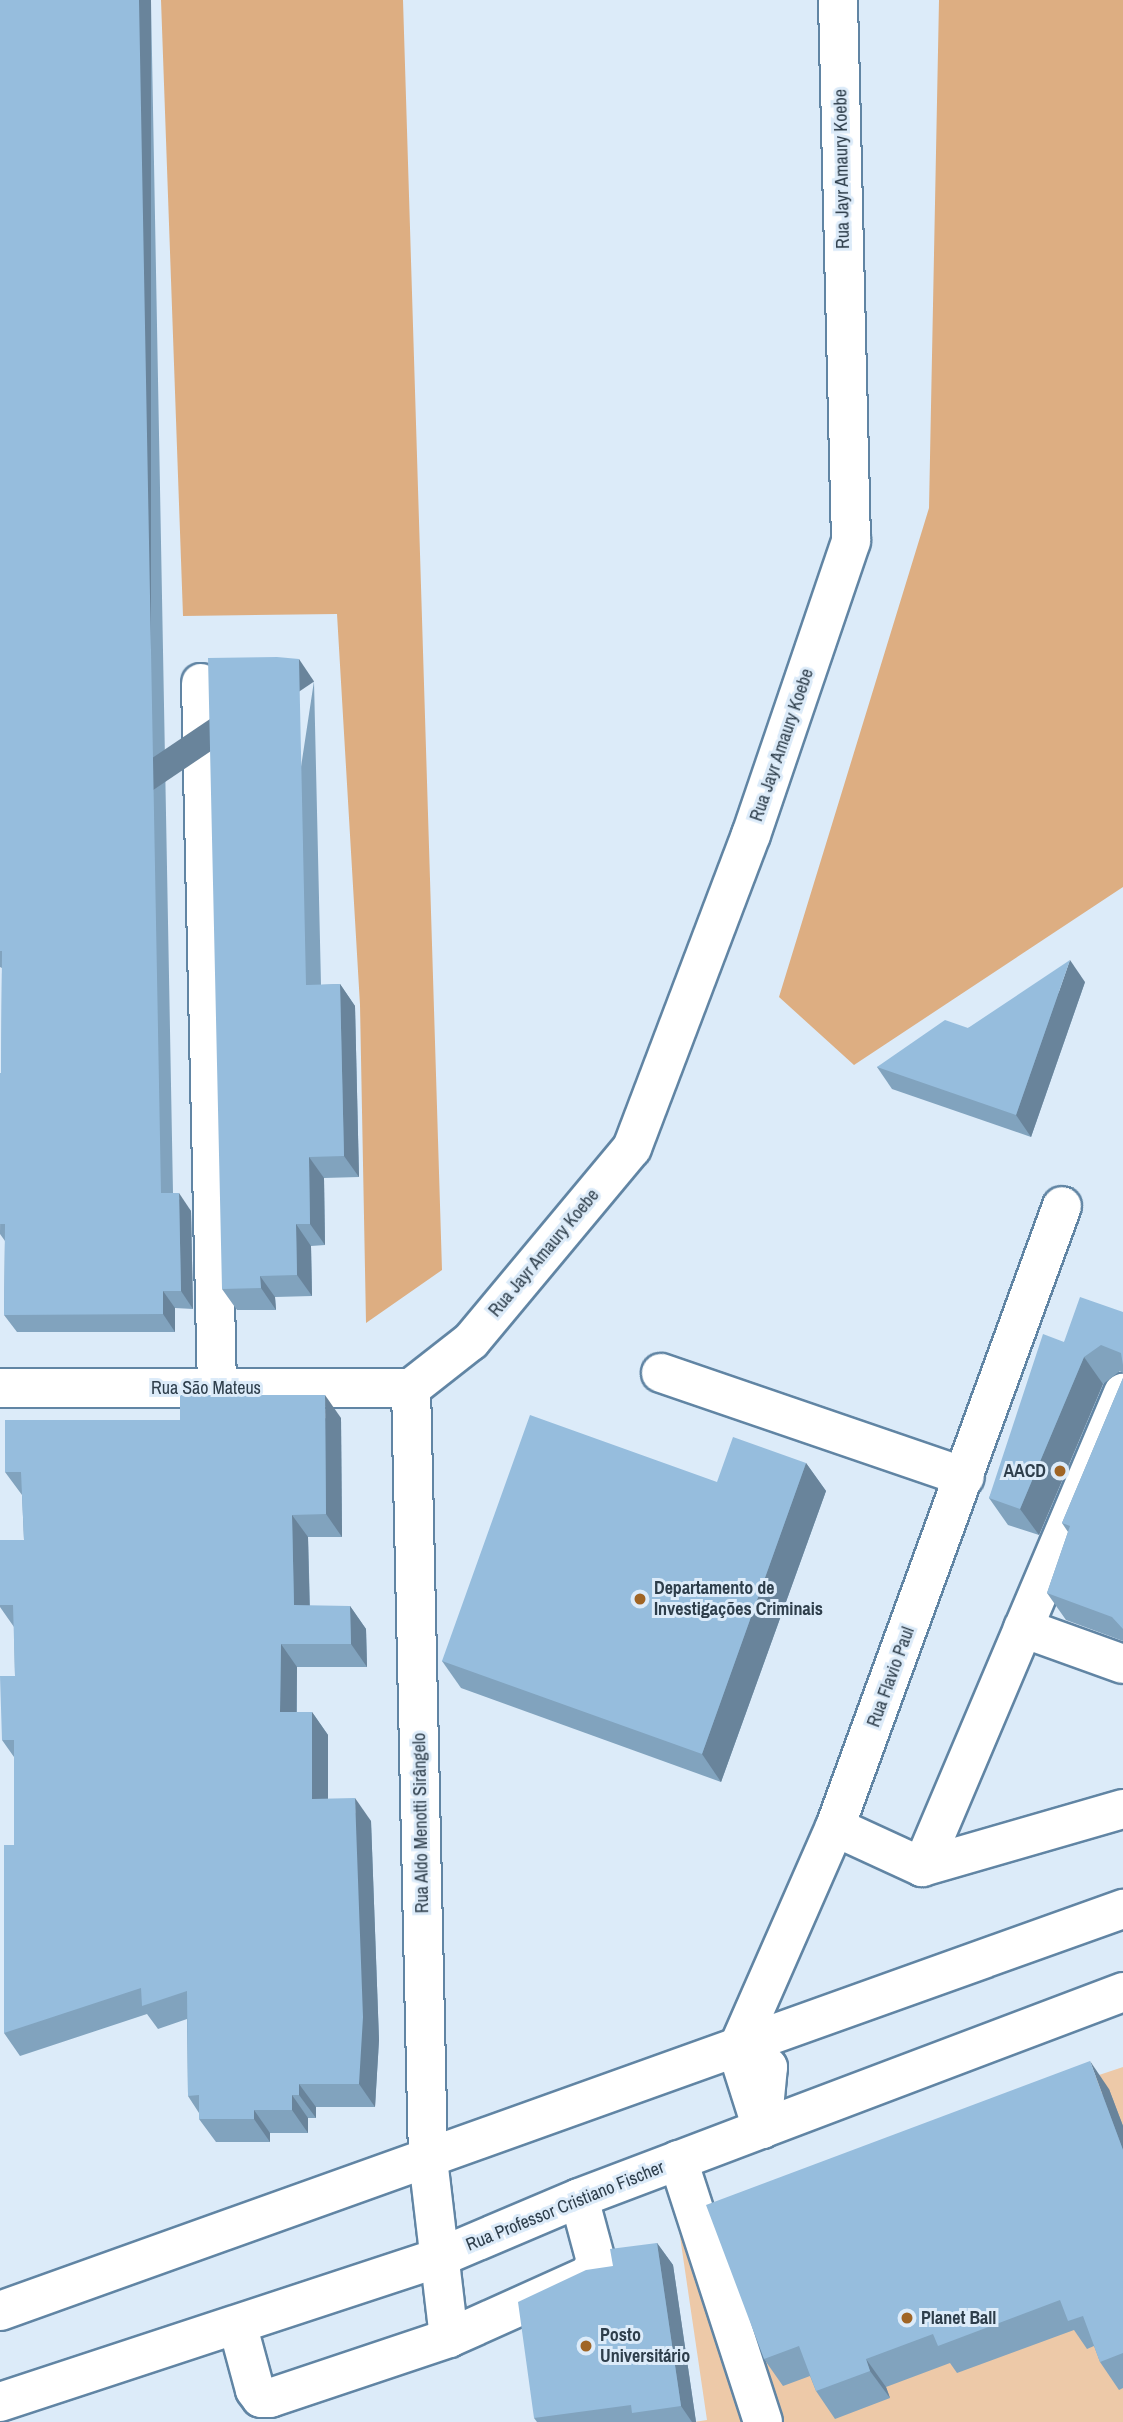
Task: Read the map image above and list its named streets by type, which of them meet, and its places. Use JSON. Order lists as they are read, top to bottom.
{
  "streets": {
    "street": [
      "Rua Jayr Amaury Koebe",
      "Rua São Mateus",
      "Rua Flavio Paul",
      "Rua Aldo Menotti Sirângelo",
      "Rua Professor Cristiano Fischer"
    ]
  },
  "crossings": [
    ["Rua Jayr Amaury Koebe", "Rua São Mateus"],
    ["Rua Jayr Amaury Koebe", "Rua Aldo Menotti Sirângelo"],
    ["Rua São Mateus", "Rua Aldo Menotti Sirângelo"],
    ["Rua Aldo Menotti Sirângelo", "Rua Professor Cristiano Fischer"]
  ],
  "places": [
    "AACD",
    "Departamento de Investigações Criminais",
    "Planet Ball",
    "Posto Universitário"
  ]
}
